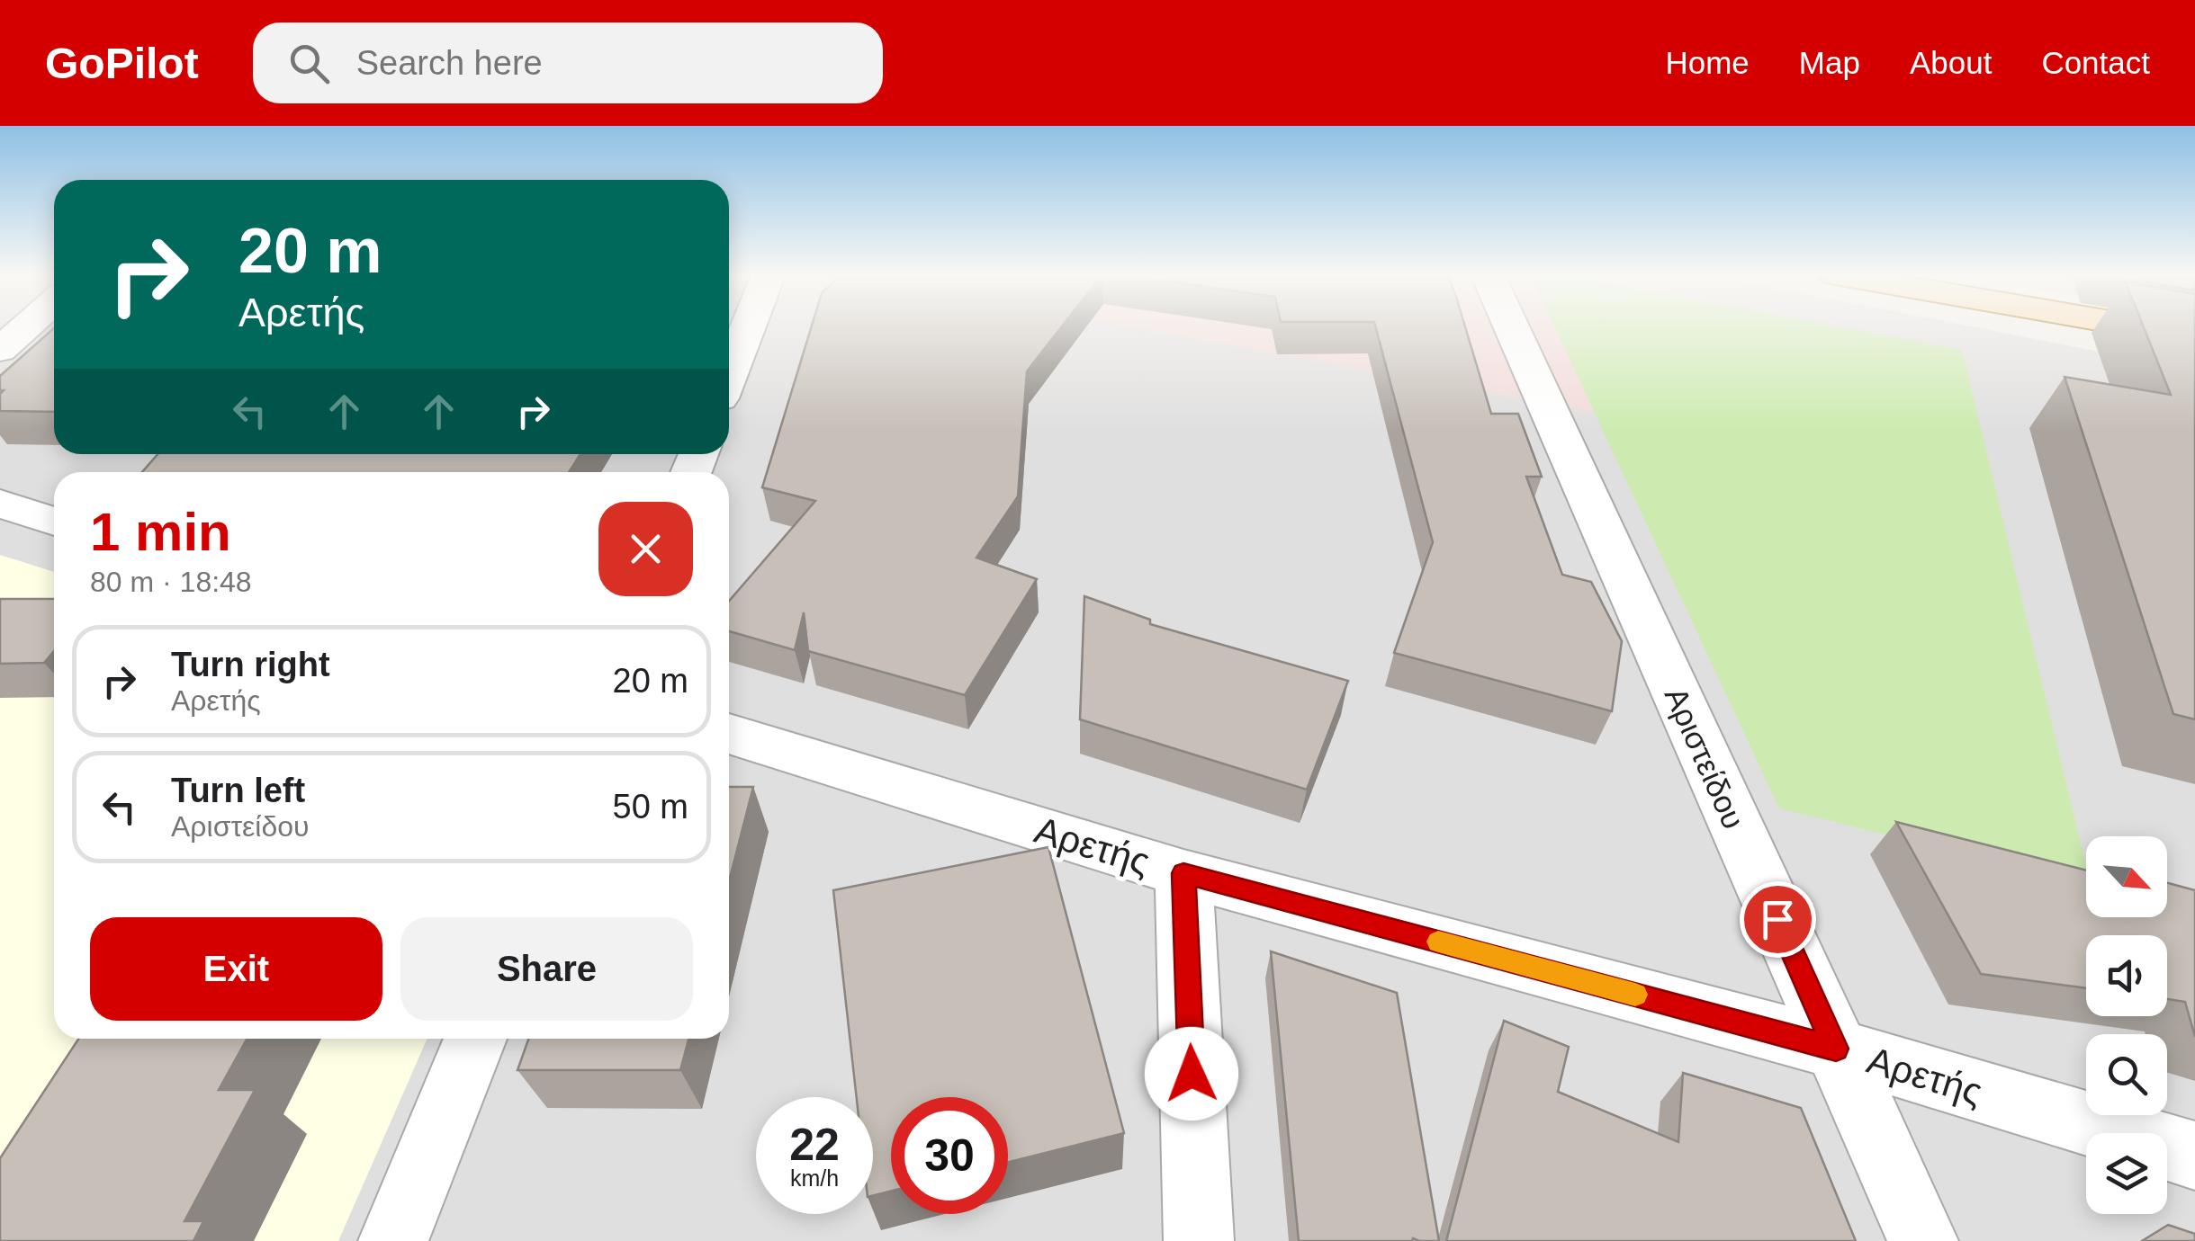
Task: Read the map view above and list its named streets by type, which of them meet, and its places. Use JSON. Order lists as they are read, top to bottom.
{
  "streets": {
    "street": ["Αριστείδου", "Αρετής"]
  },
  "crossings": [
    ["Αριστείδου", "Αρετής"]
  ],
  "north": "bottom right",
  "page": {
    "header": "GoPilot",
    "search": "Search here",
    "nav": [
      "Home",
      "Map",
      "About",
      "Contact"
    ],
    "turn": ["20 m", "Αρετής"],
    "heading": ["1 min", "80 m · 18:48"],
    "list": [
      {
        "name": "Turn right",
        "note": "Αρετής",
        "value": "20 m"
      },
      {
        "name": "Turn left",
        "note": "Αριστείδου",
        "value": "50 m"
      }
    ],
    "buttons": ["Exit", "Share"],
    "speed": "22 km/h",
    "limit": "30"
  }
}
